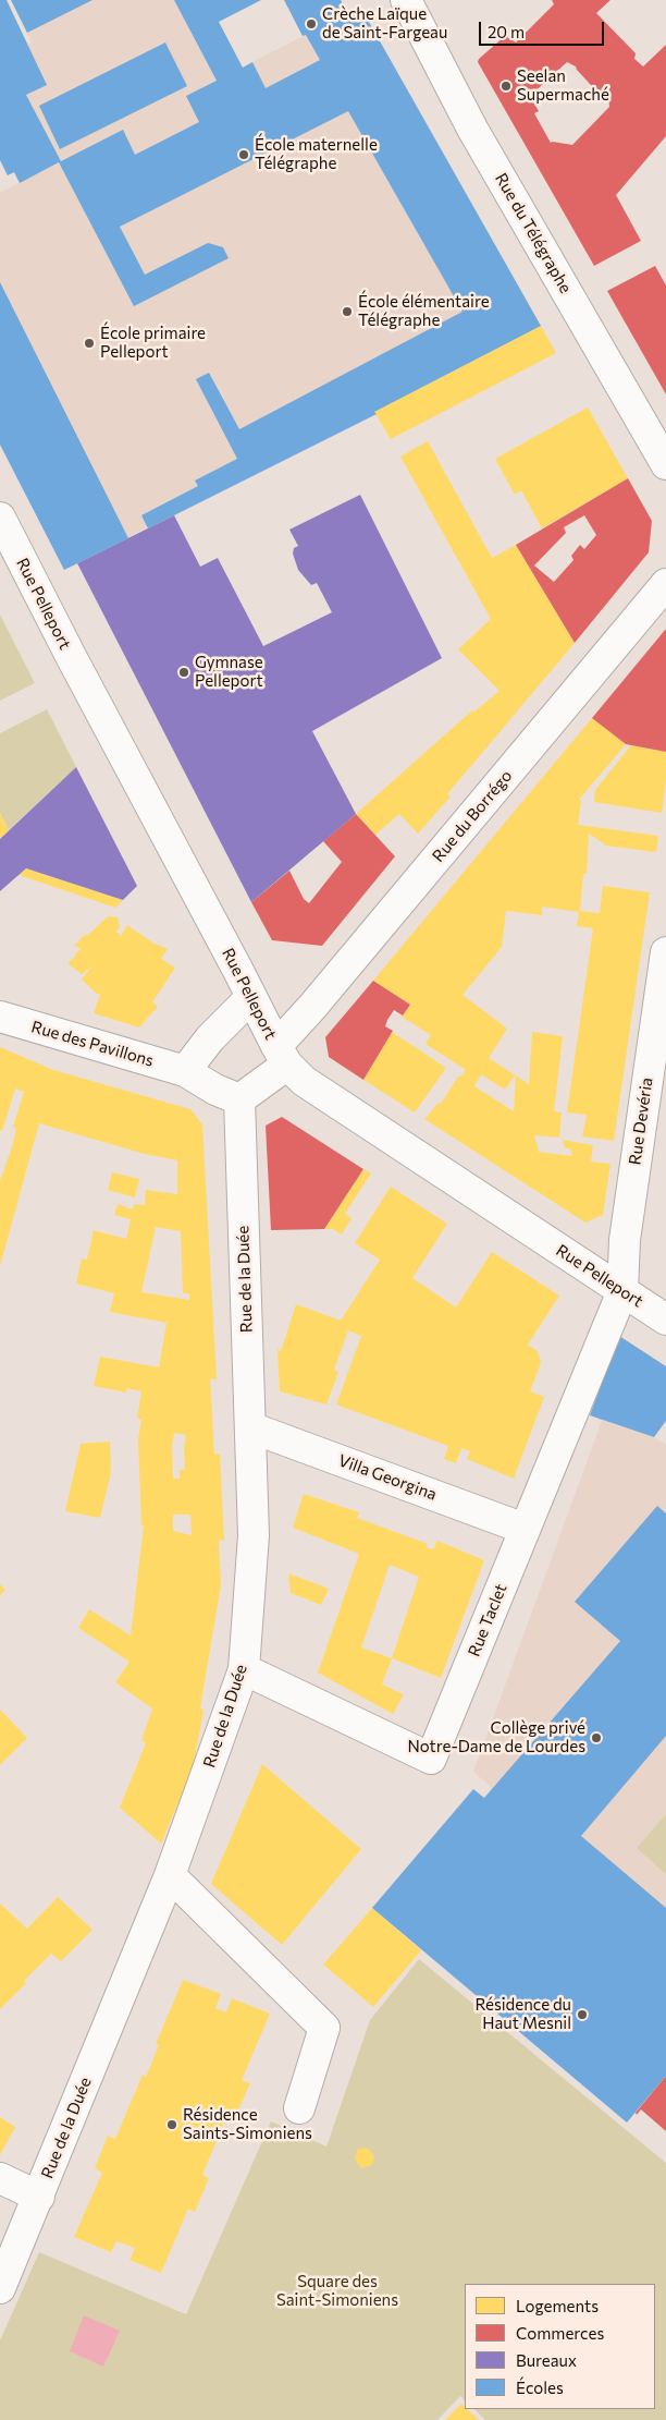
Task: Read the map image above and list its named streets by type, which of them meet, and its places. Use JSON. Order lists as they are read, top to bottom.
{
  "streets": {
    "street": [
      "Rue du Télégraphe",
      "Rue Pelleport",
      "Rue du Borrégo",
      "Rue des Pavillons",
      "Rue Devéria",
      "Rue de la Duée",
      "Villa Georgina",
      "Rue Taclet"
    ]
  },
  "crossings": [
    ["Rue Pelleport", "Rue du Borrégo"],
    ["Rue Pelleport", "Rue Devéria"],
    ["Rue Pelleport", "Rue Taclet"],
    ["Rue des Pavillons", "Rue de la Duée"],
    ["Rue Devéria", "Rue Taclet"],
    ["Rue de la Duée", "Villa Georgina"],
    ["Rue de la Duée", "Rue Taclet"],
    ["Villa Georgina", "Rue Taclet"]
  ],
  "parks": ["Square des Saint-Simoniens"],
  "places": [
    "Crèche Laïque de Saint-Fargeau",
    "Seelan Supermaché",
    "École maternelle Télégraphe",
    "École élémentaire Télégraphe",
    "École primaire Pelleport",
    "Gymnase Pelleport",
    "Collège privé Notre-Dame de Lourdes",
    "Résidence du Haut Mesnil",
    "Résidence Saints-Simoniens"
  ],
  "legend": [
    "Logements",
    "Commerces",
    "Bureaux",
    "Écoles"
  ],
  "scale_bar": "20 m"
}
